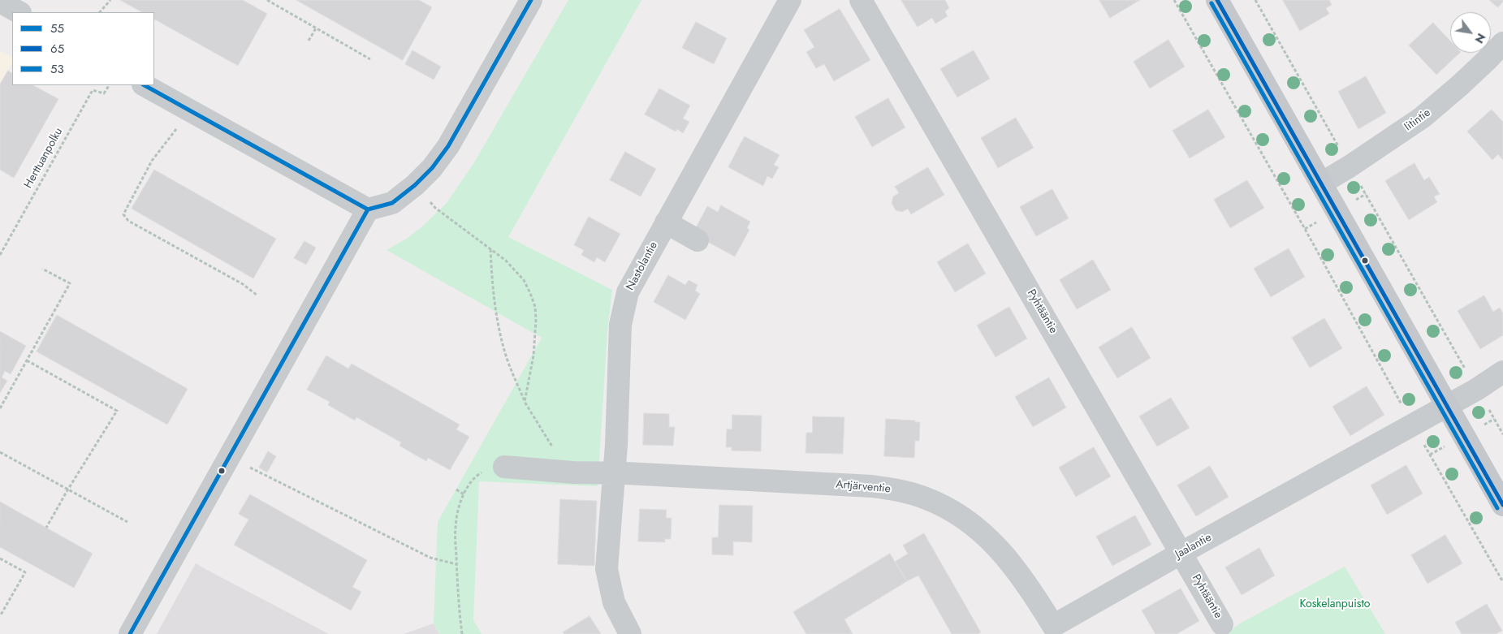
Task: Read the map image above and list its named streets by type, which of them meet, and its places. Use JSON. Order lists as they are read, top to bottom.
{
  "streets": {
    "street": [
      "Iitintie",
      "Nastolantie",
      "Pyhtääntie",
      "Artjärventie",
      "Jaalantie"
    ],
    "path": ["Herttuanpolku"]
  },
  "crossings": [
    ["Nastolantie", "Artjärventie"],
    ["Pyhtääntie", "Jaalantie"],
    ["Artjärventie", "Jaalantie"]
  ],
  "parks": ["Koskelanpuisto"],
  "lines": ["transit line 55", "transit line 65", "transit line 53"],
  "legend": ["55", "65", "53"],
  "north": "bottom right"
}
